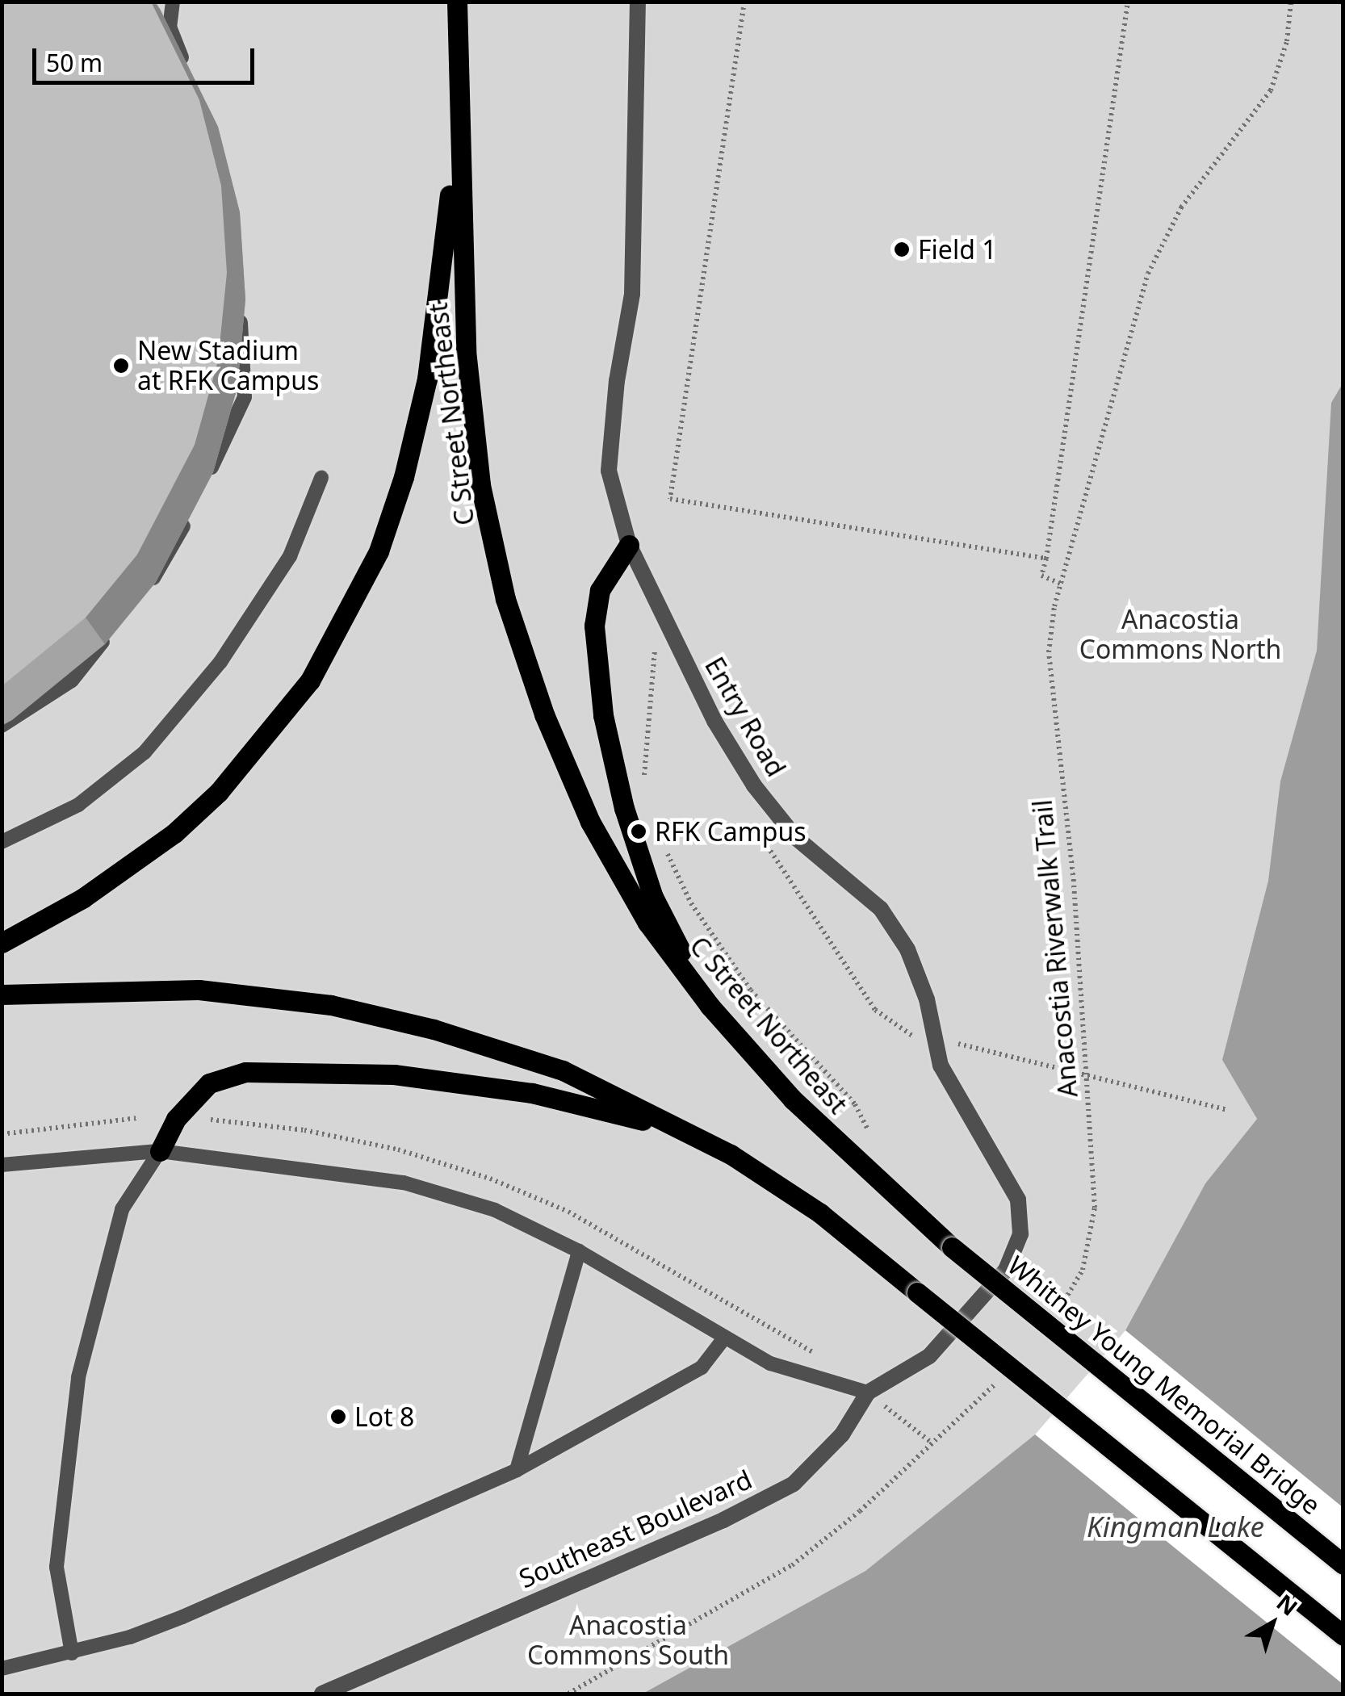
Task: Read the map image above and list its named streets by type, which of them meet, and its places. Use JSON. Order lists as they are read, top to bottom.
{
  "streets": {
    "main road": ["C Street Northeast", "Whitney Young Memorial Bridge"],
    "street": ["Entry Road", "Southeast Boulevard"],
    "path": ["Anacostia Riverwalk Trail"]
  },
  "crossings": [
    ["C Street Northeast", "Whitney Young Memorial Bridge"],
    ["Entry Road", "Southeast Boulevard"]
  ],
  "water": ["Kingman Lake"],
  "parks": ["Anacostia Commons North", "Anacostia Commons South"],
  "places": [
    "Field 1",
    "New Stadium at RFK Campus",
    "RFK Campus",
    "Lot 8"
  ],
  "scale_bar": "50 m",
  "north": "top right"
}
